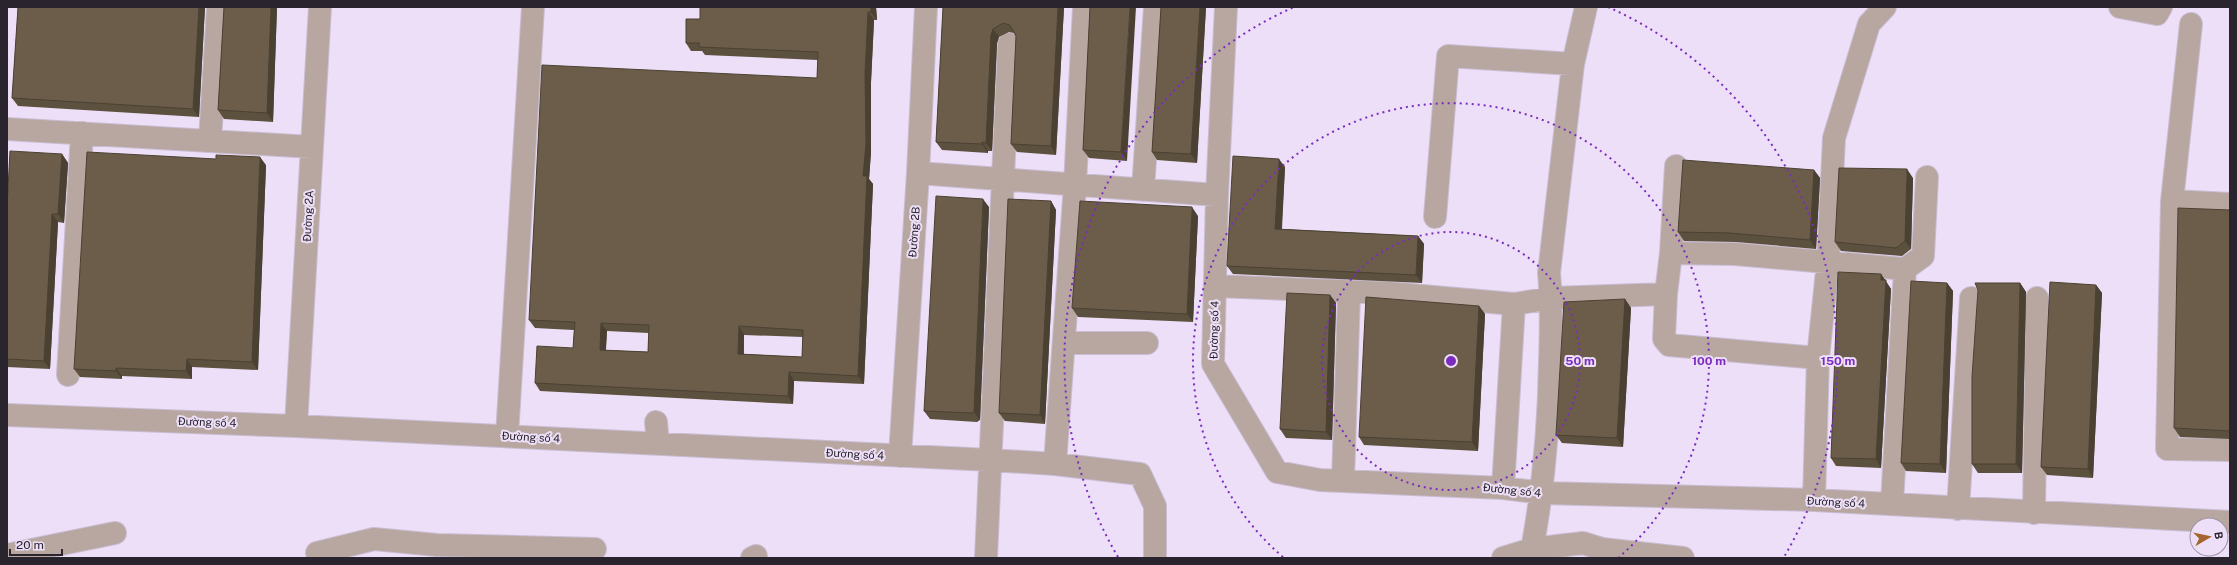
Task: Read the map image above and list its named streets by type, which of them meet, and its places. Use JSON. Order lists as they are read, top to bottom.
{
  "streets": {
    "street": ["Đường 2A", "Đường 2B", "Đường số 4"]
  },
  "crossings": [
    ["Đường 2A", "Đường số 4"],
    ["Đường 2B", "Đường số 4"]
  ],
  "scale_bar": "20 m",
  "north": "right",
  "rings": ["50 m", "100 m", "150 m"]
}
